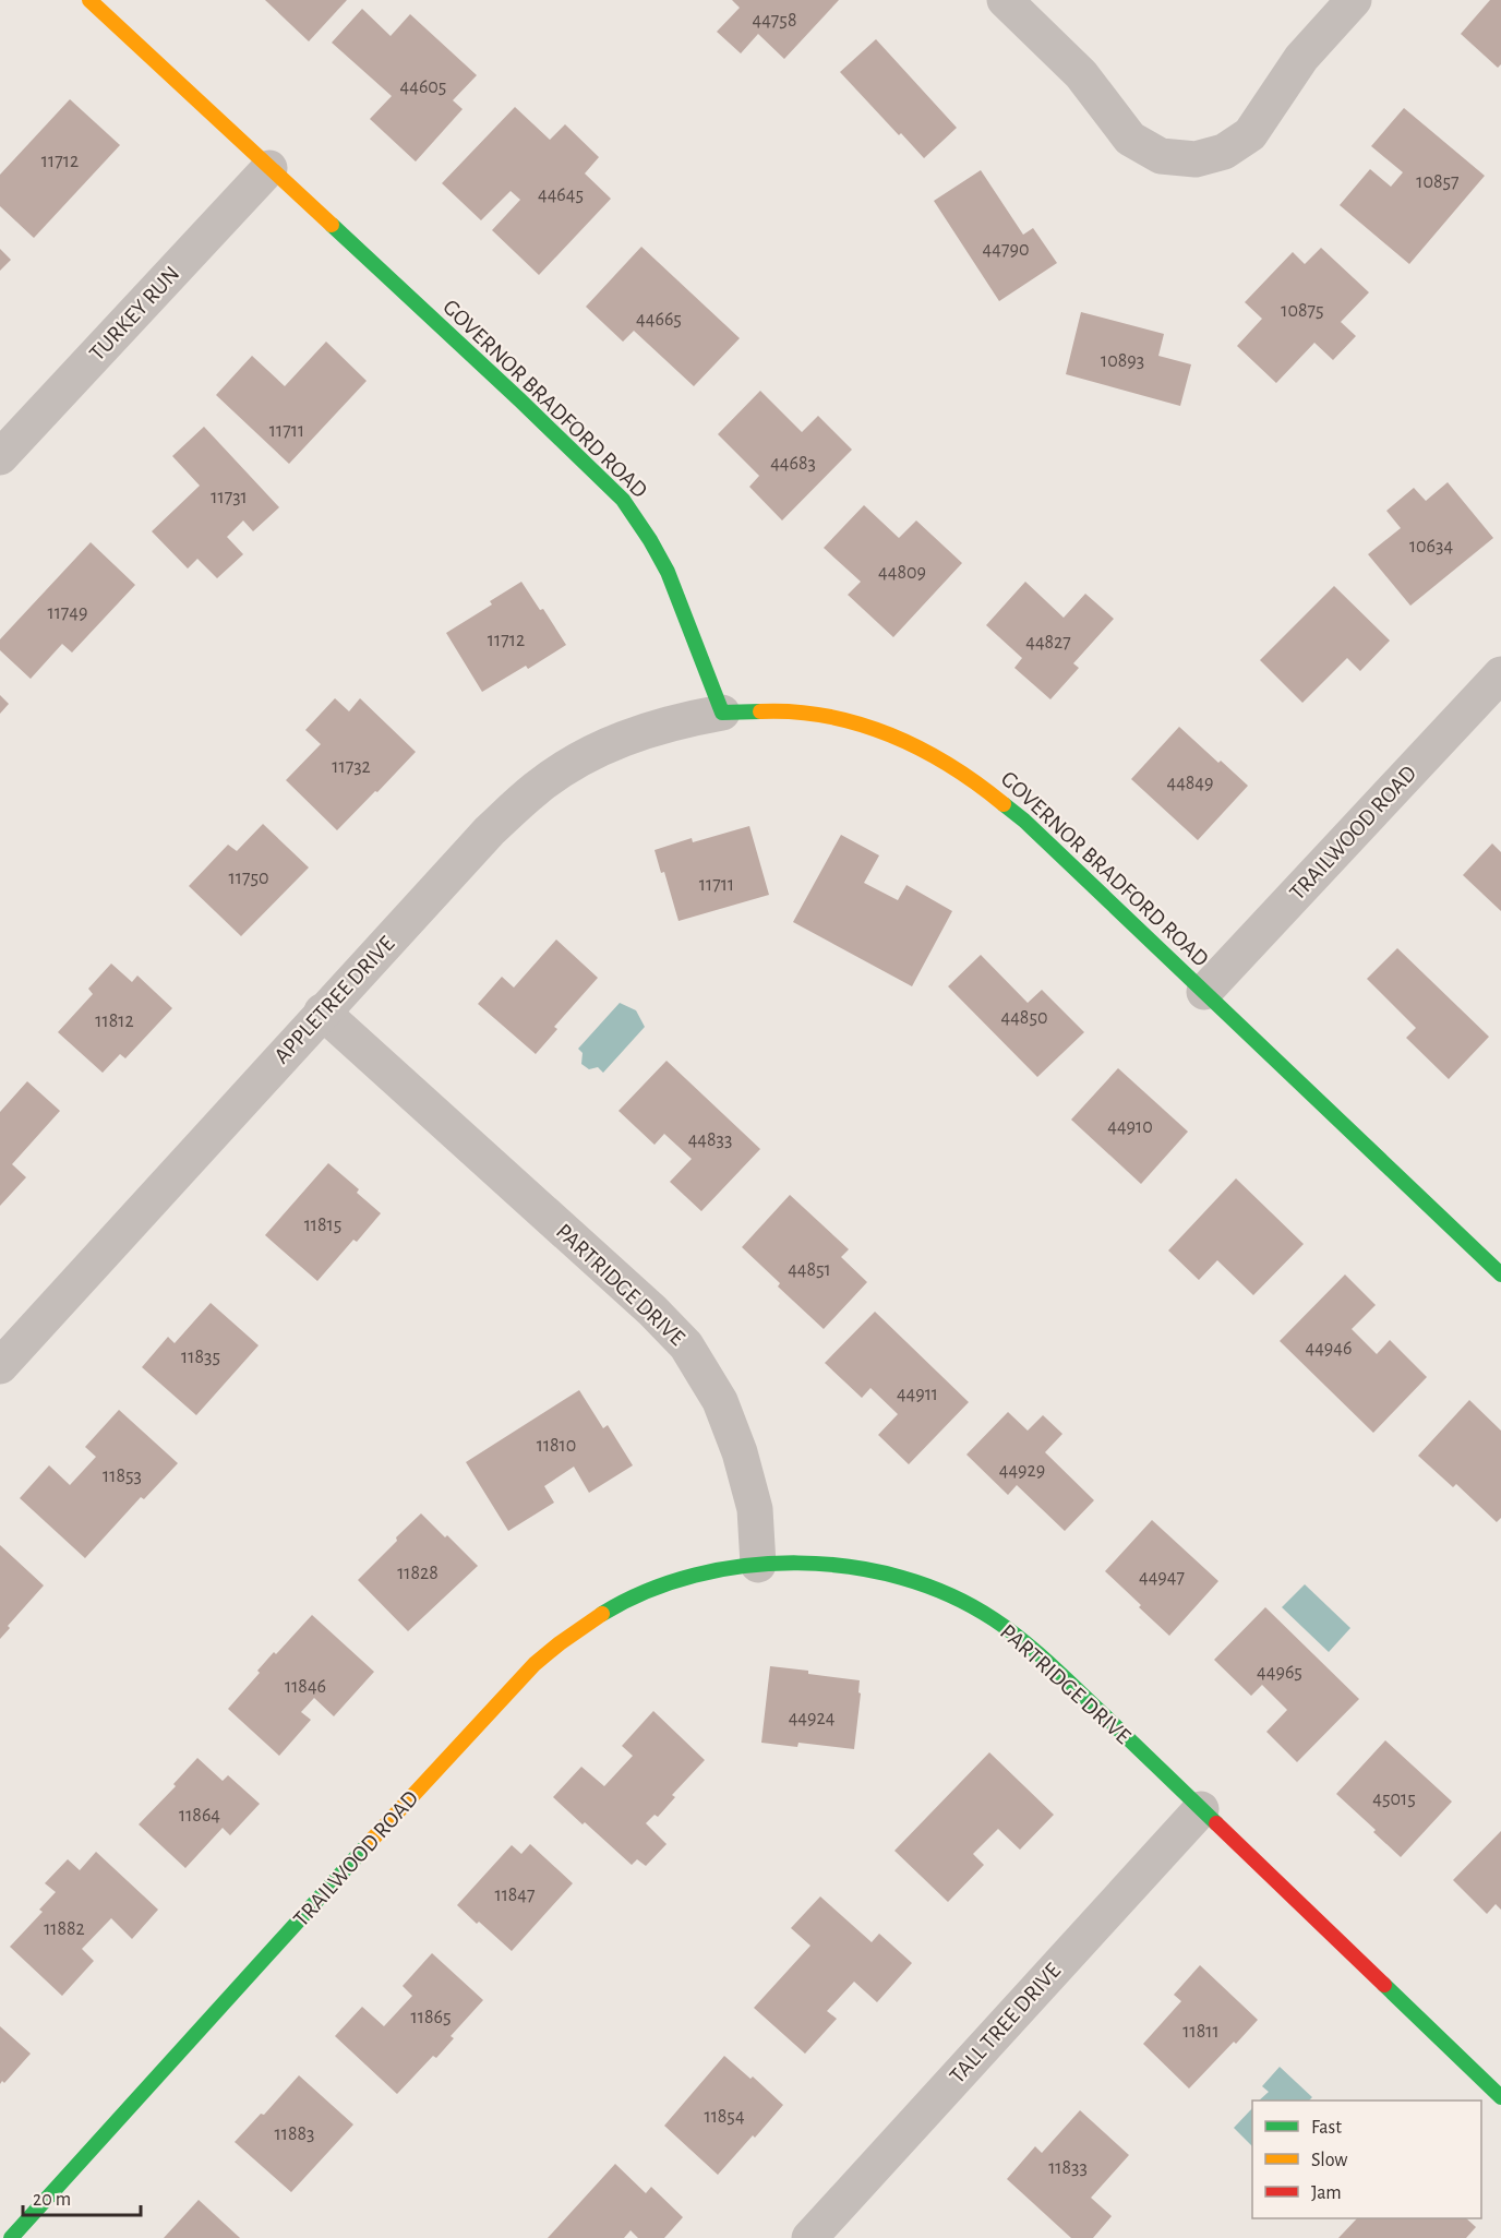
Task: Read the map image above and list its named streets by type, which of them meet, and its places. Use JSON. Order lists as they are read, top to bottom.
{
  "streets": {
    "street": [
      "TURKEY RUN",
      "GOVERNOR BRADFORD ROAD",
      "TRAILWOOD ROAD",
      "APPLETREE DRIVE",
      "PARTRIDGE DRIVE",
      "TALL TREE DRIVE"
    ]
  },
  "crossings": [
    ["TURKEY RUN", "GOVERNOR BRADFORD ROAD"],
    ["GOVERNOR BRADFORD ROAD", "TRAILWOOD ROAD"],
    ["GOVERNOR BRADFORD ROAD", "APPLETREE DRIVE"],
    ["TRAILWOOD ROAD", "PARTRIDGE DRIVE"],
    ["APPLETREE DRIVE", "PARTRIDGE DRIVE"],
    ["PARTRIDGE DRIVE", "TALL TREE DRIVE"]
  ],
  "house_numbers": [
    "44758",
    "44605",
    "11712",
    "10857",
    "44645",
    "44790",
    "10875",
    "44665",
    "10893",
    "11711",
    "44683",
    "11731",
    "10634",
    "44809",
    "11749",
    "11712",
    "44827",
    "11732",
    "44849",
    "11750",
    "11711",
    "44850",
    "11812",
    "44910",
    "44833",
    "11815",
    "44851",
    "44946",
    "11835",
    "44911",
    "11810",
    "44929",
    "11853",
    "11828",
    "44947",
    "44965",
    "11846",
    "44924",
    "45015",
    "11864",
    "11847",
    "11882",
    "11865",
    "11811",
    "11854",
    "11883",
    "11833"
  ],
  "legend": ["Fast", "Slow", "Jam"],
  "scale_bar": "20 m"
}
